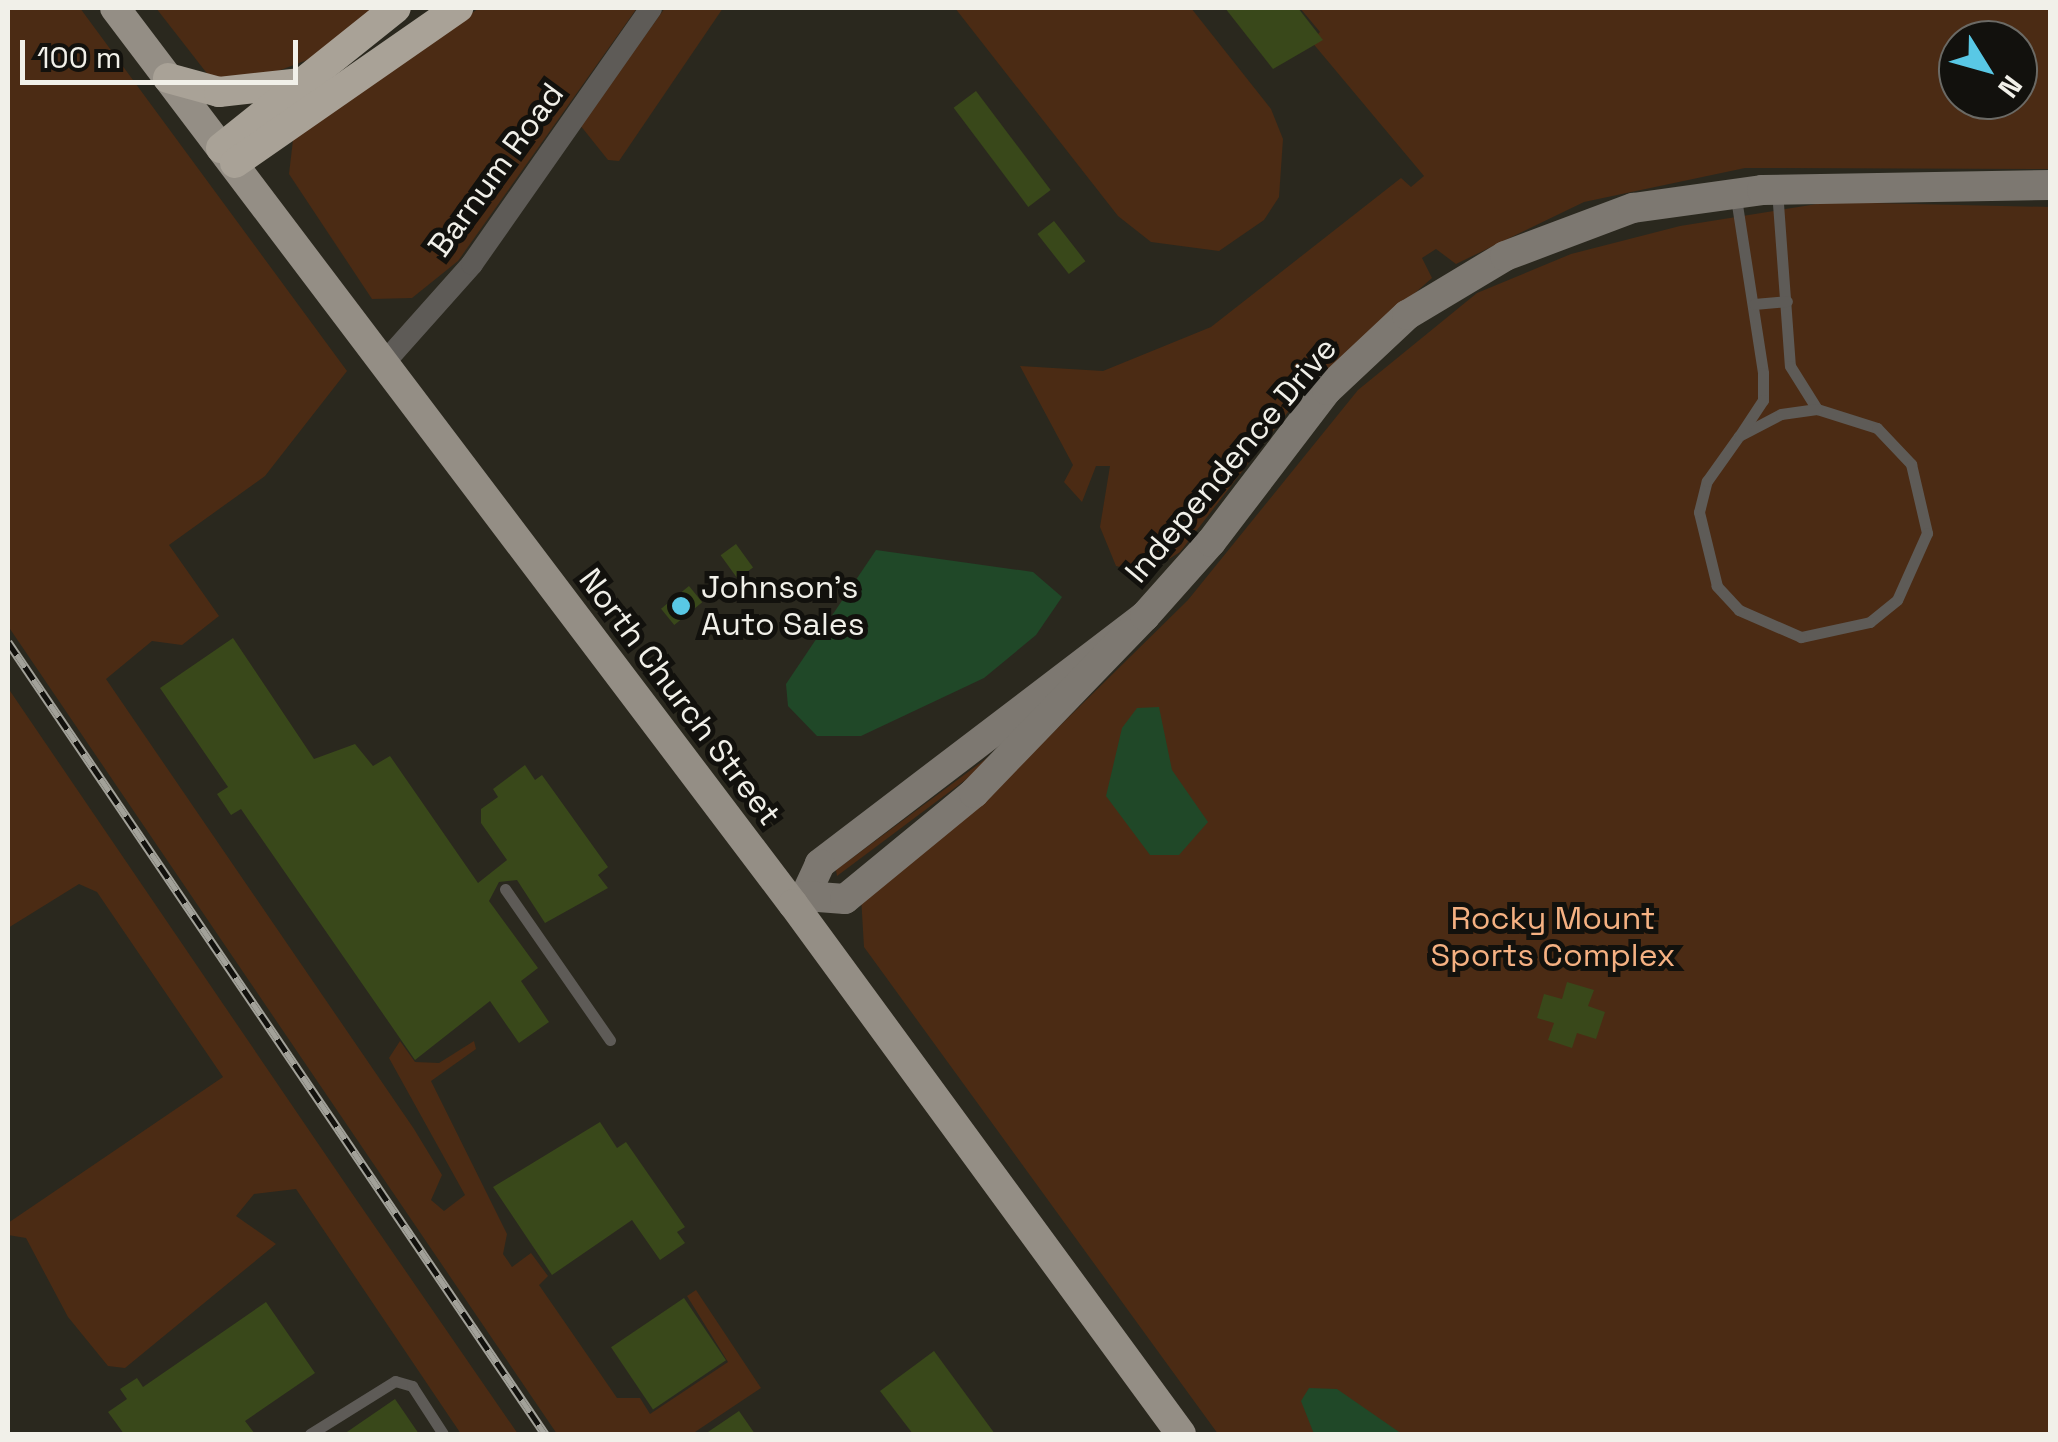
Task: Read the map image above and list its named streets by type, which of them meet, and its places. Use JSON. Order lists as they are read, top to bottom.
{
  "streets": {
    "main road": ["North Church Street"],
    "street": ["Barnum Road", "Independence Drive"]
  },
  "crossings": [
    ["Barnum Road", "North Church Street"]
  ],
  "parks": ["Rocky Mount Sports Complex"],
  "places": ["Johnson's Auto Sales"],
  "scale_bar": "100 m",
  "north": "bottom right"
}
